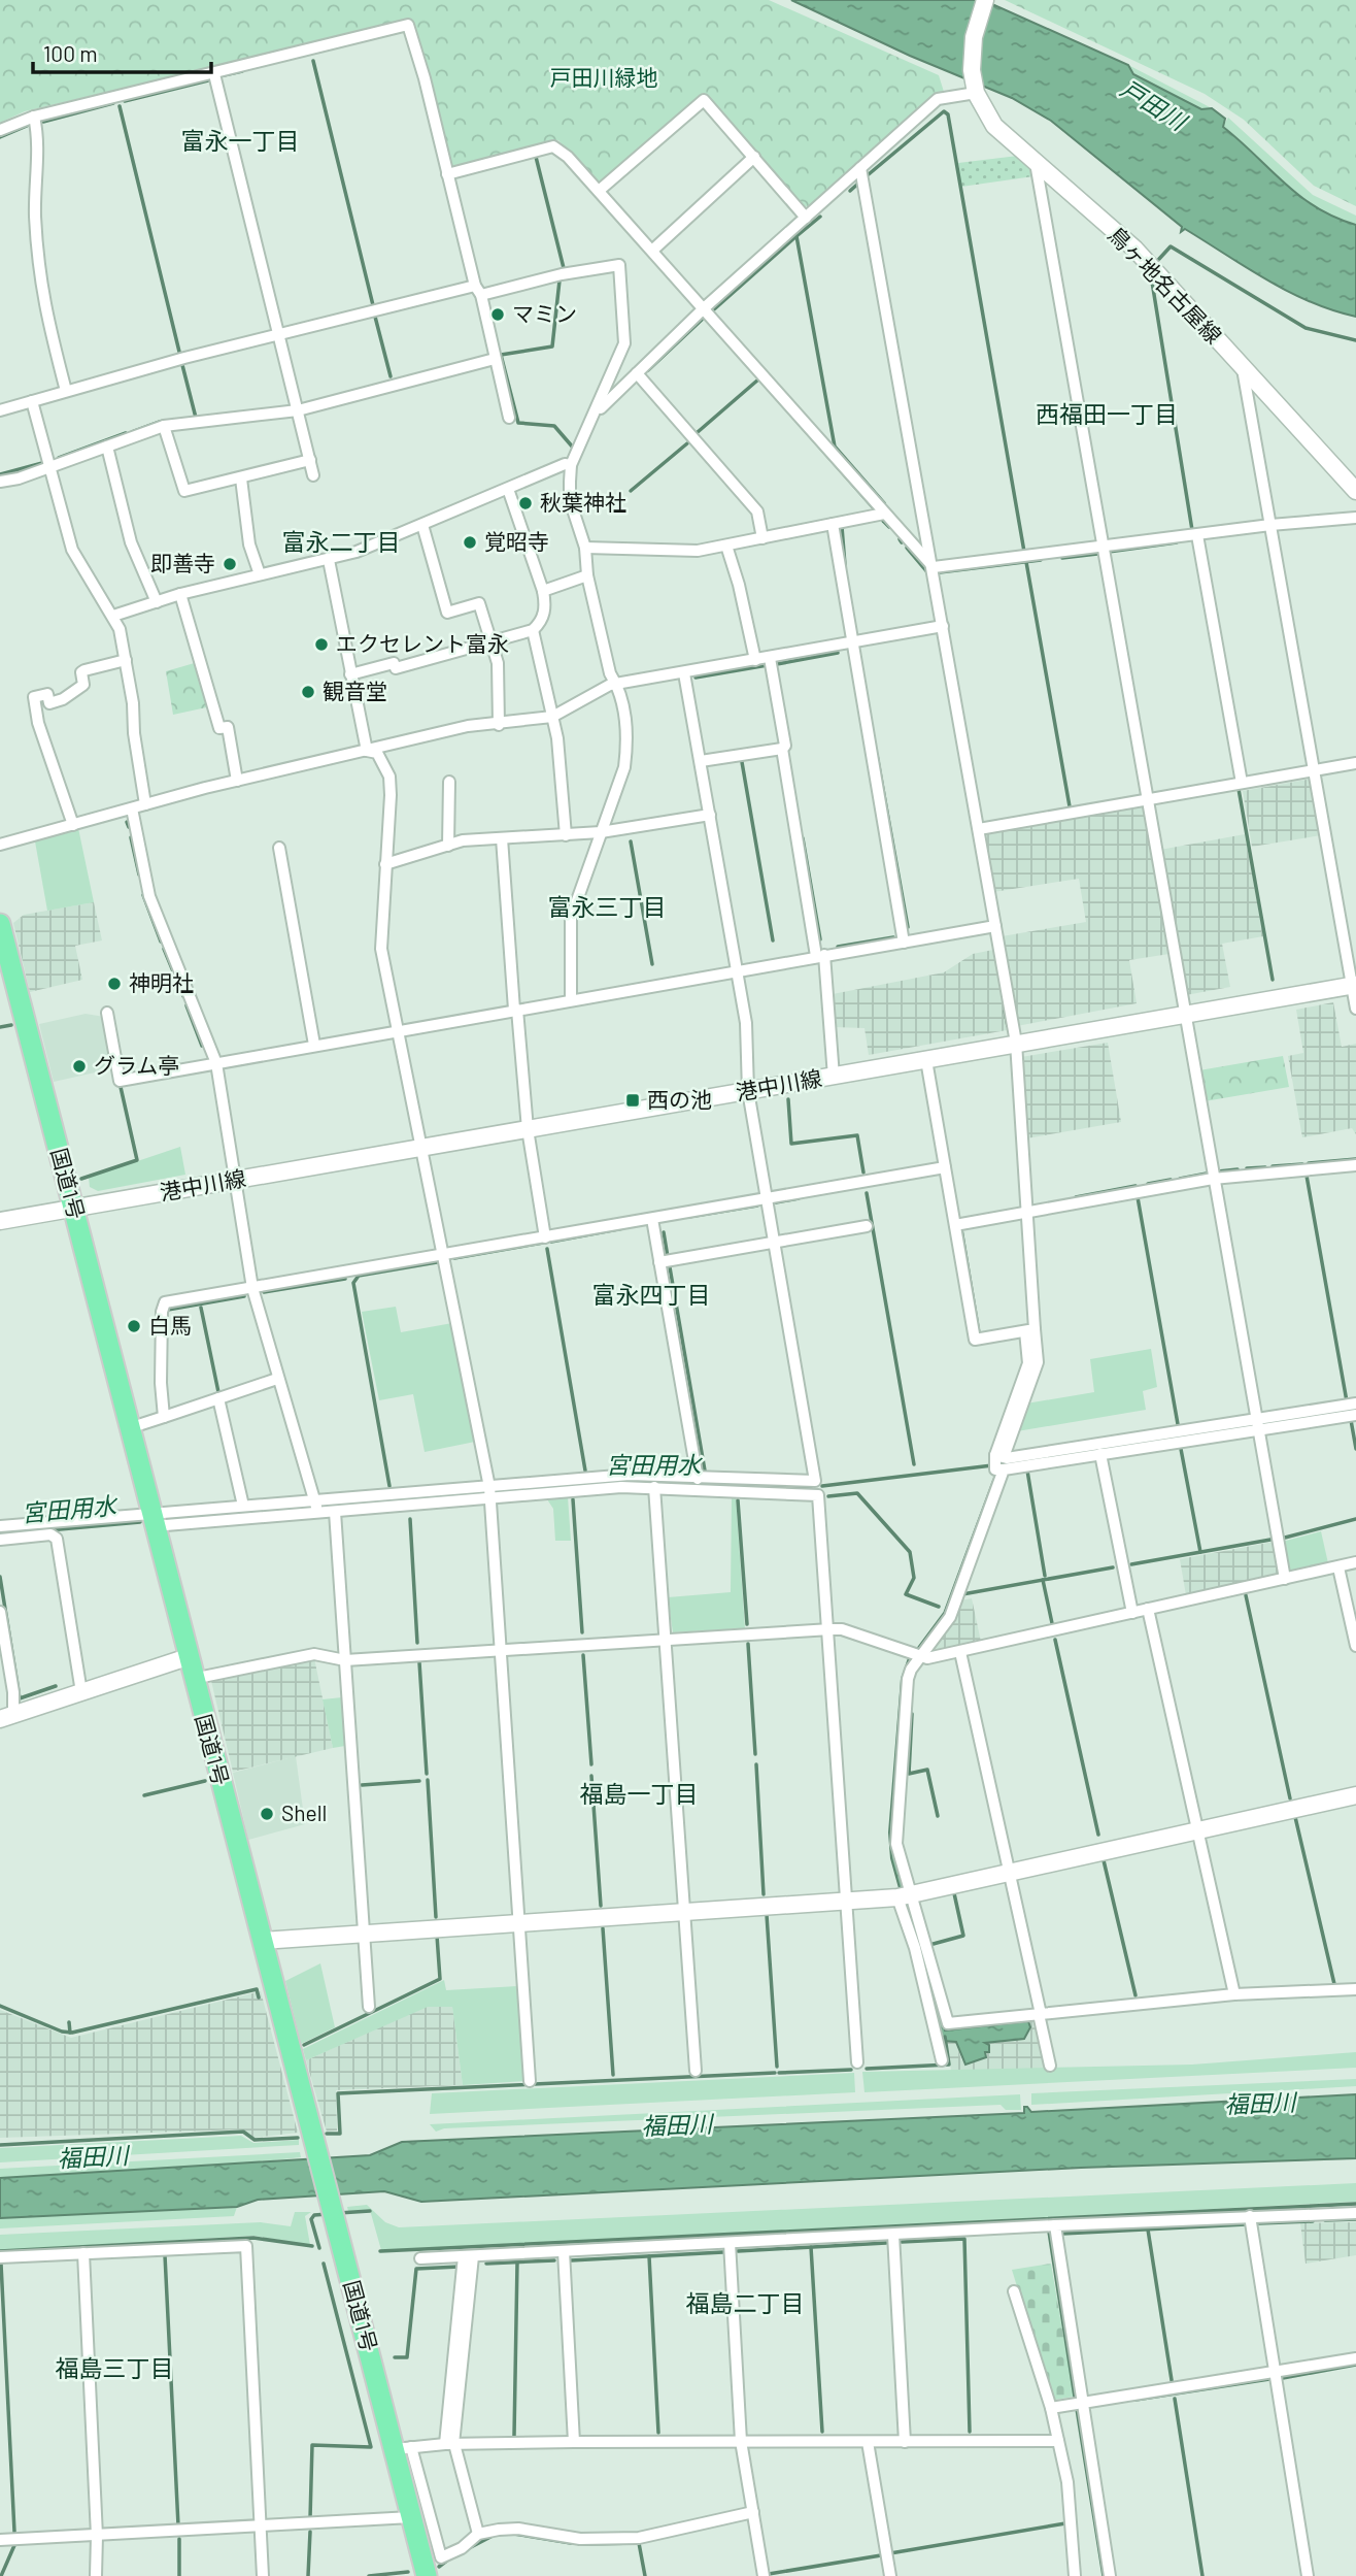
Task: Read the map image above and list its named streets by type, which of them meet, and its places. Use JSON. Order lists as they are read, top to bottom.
{
  "streets": {
    "highway": ["国道1号"],
    "main road": ["鳥ヶ地名古屋線", "港中川線"]
  },
  "crossings": [
    ["港中川線", "国道1号"]
  ],
  "districts": [
    "富永一丁目",
    "西福田一丁目",
    "富永二丁目",
    "富永三丁目",
    "富永四丁目",
    "福島一丁目",
    "福島二丁目",
    "福島三丁目"
  ],
  "water": ["戸田川", "宮田用水", "福田川"],
  "parks": ["戸田川緑地"],
  "places": {
    "other": [
      "マミン",
      "秋葉神社",
      "覚昭寺",
      "即善寺",
      "エクセレント富永",
      "観音堂",
      "神明社",
      "グラム亭",
      "白馬",
      "Shell"
    ],
    "transit": ["西の池"]
  },
  "scale_bar": "100 m"
}
